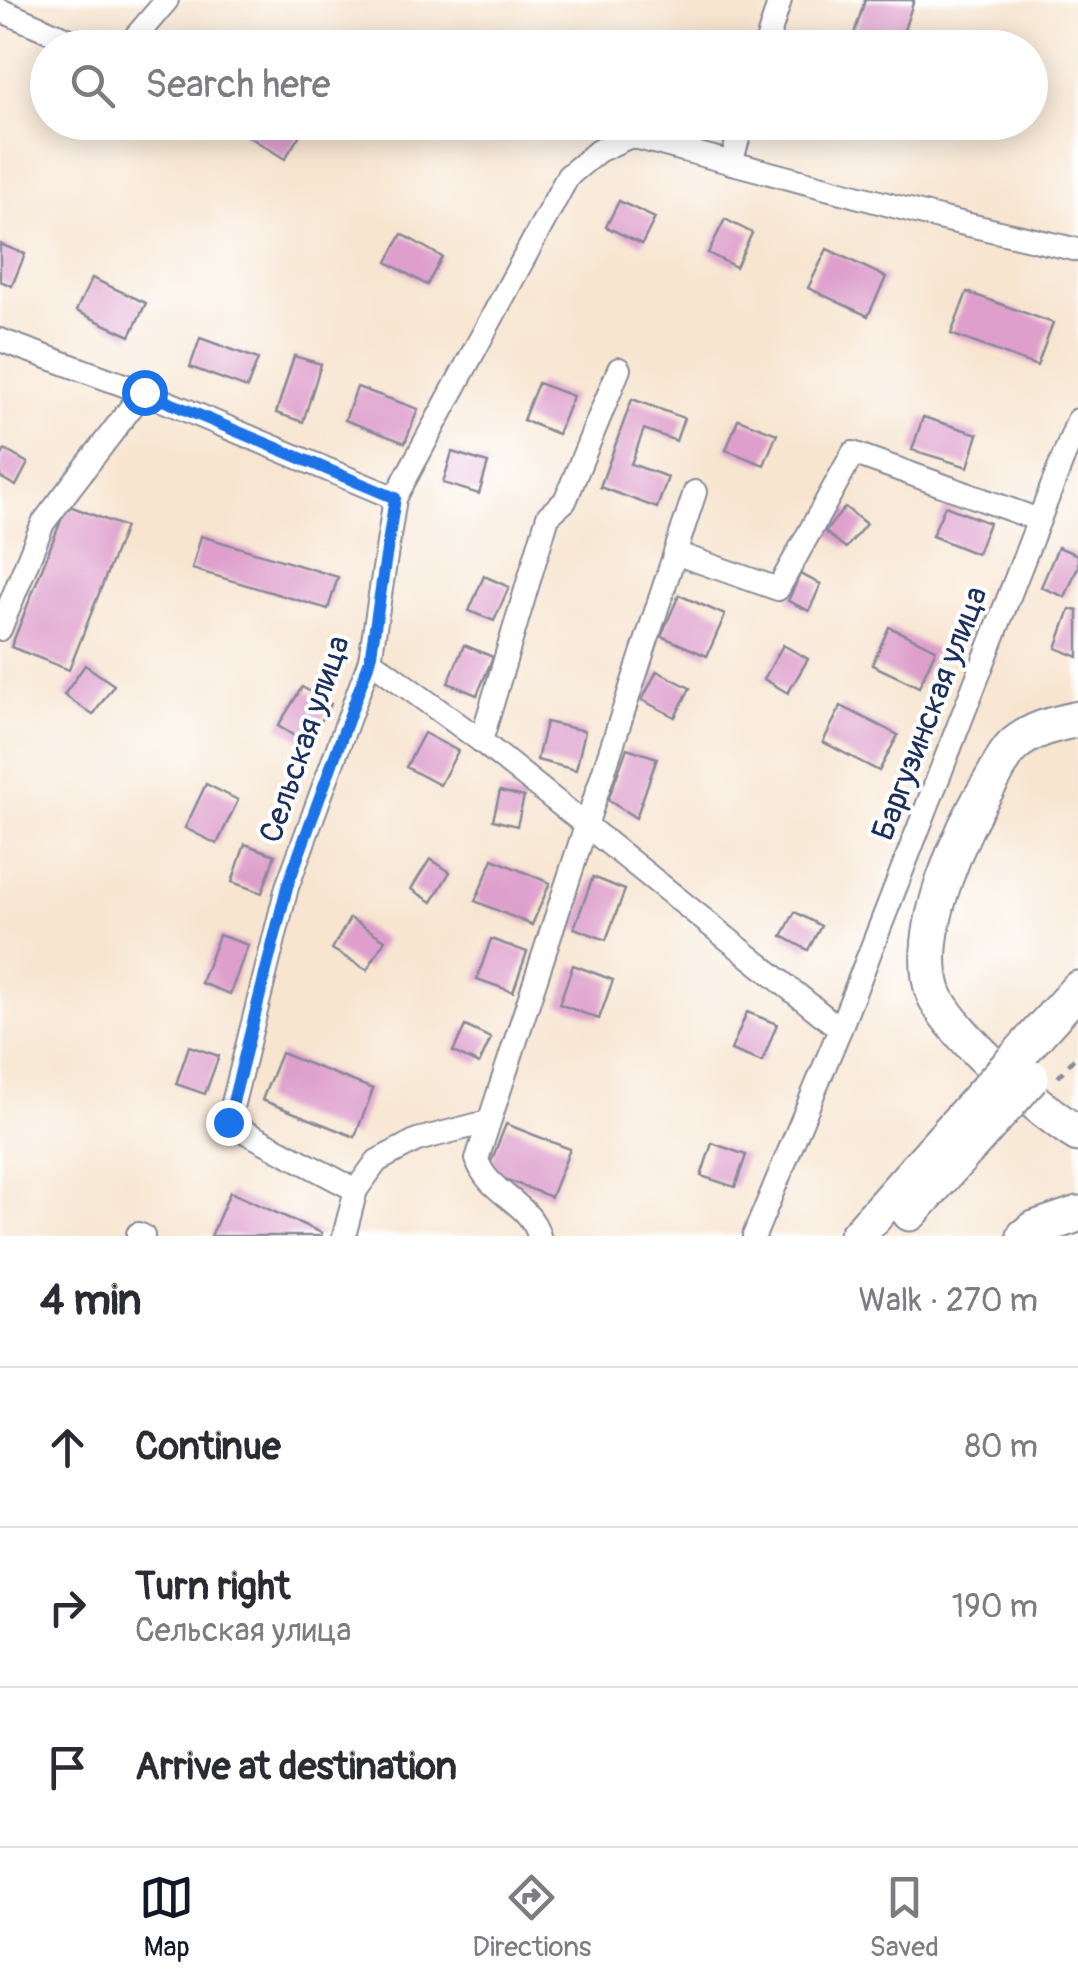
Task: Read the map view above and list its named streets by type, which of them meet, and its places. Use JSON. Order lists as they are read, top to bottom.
{
  "streets": {
    "street": ["Баргузинская улица", "Сельская улица"]
  },
  "page": {
    "search": "Search here",
    "heading": ["4 min", "Walk · 270 m"],
    "list": [
      ["Continue", "80 m"],
      ["Turn right", "Сельская улица", "190 m"],
      "Arrive at destination"
    ],
    "nav": ["Map", "Directions", "Saved"]
  }
}
